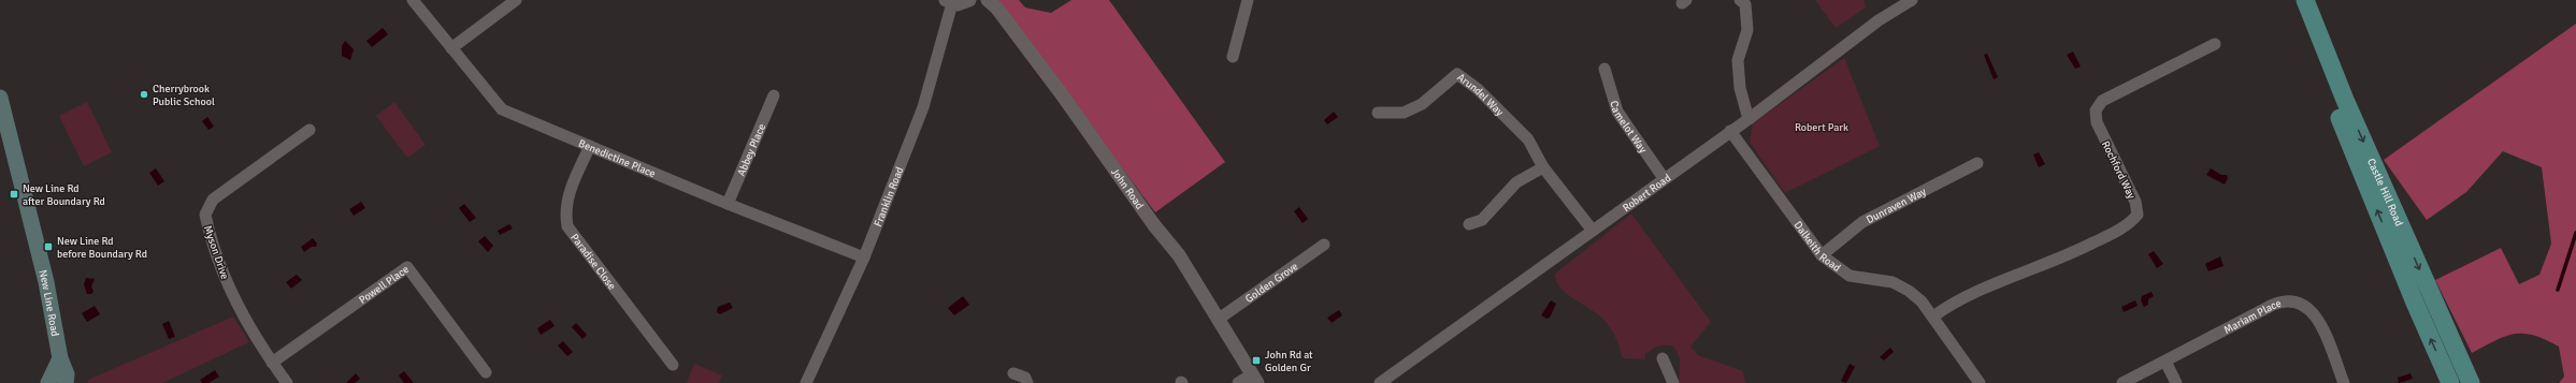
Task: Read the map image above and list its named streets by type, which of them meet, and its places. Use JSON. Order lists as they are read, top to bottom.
{
  "streets": {
    "main road": ["Castle Hill Road", "New Line Road"],
    "street": [
      "Arundel Way",
      "Camelot Way",
      "Abbey Place",
      "Benedictine Place",
      "Rochford Way",
      "John Road",
      "Robert Road",
      "Franklin Road",
      "Dunraven Way",
      "Dalkeith Road",
      "Myson Drive",
      "Paradise Close",
      "Golden Grove",
      "Powell Place",
      "Mariam Place"
    ]
  },
  "crossings": [
    ["Arundel Way", "Robert Road"],
    ["Camelot Way", "Robert Road"],
    ["Abbey Place", "Benedictine Place"],
    ["Benedictine Place", "Franklin Road"],
    ["Benedictine Place", "Paradise Close"],
    ["Rochford Way", "Dalkeith Road"],
    ["John Road", "Golden Grove"],
    ["Robert Road", "Dalkeith Road"],
    ["Dunraven Way", "Dalkeith Road"],
    ["Myson Drive", "Powell Place"]
  ],
  "parks": ["Robert Park"],
  "places": {
    "other": ["Cherrybrook Public School"],
    "transit": ["New Line Rd after Boundary Rd", "New Line Rd before Boundary Rd", "John Rd at Golden Gr"]
  }
}
